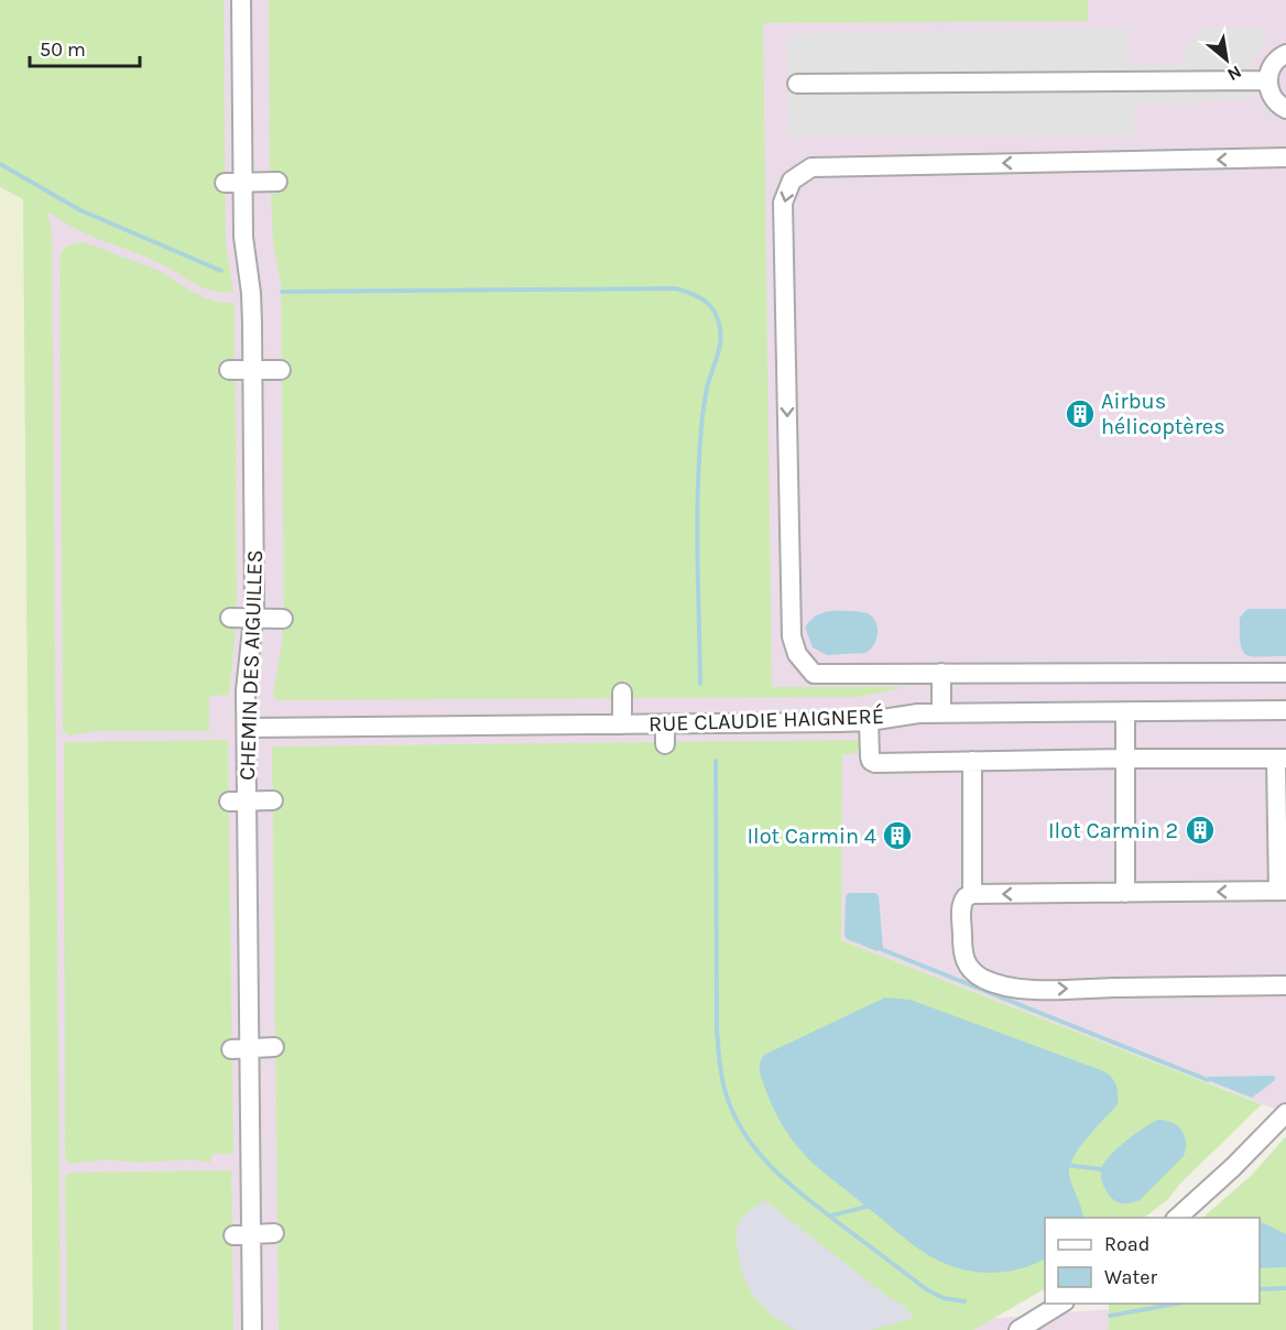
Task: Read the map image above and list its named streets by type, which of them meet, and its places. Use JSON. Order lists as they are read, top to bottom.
{
  "streets": {
    "street": ["CHEMIN DES AIGUILLES", "RUE CLAUDIE HAIGNERÉ"]
  },
  "crossings": [
    ["CHEMIN DES AIGUILLES", "RUE CLAUDIE HAIGNERÉ"]
  ],
  "places": {
    "building": ["Airbus hélicoptères", "Ilot Carmin 2", "Ilot Carmin 4"]
  },
  "legend": ["Road", "Water"],
  "scale_bar": "50 m",
  "north": "bottom right"
}
